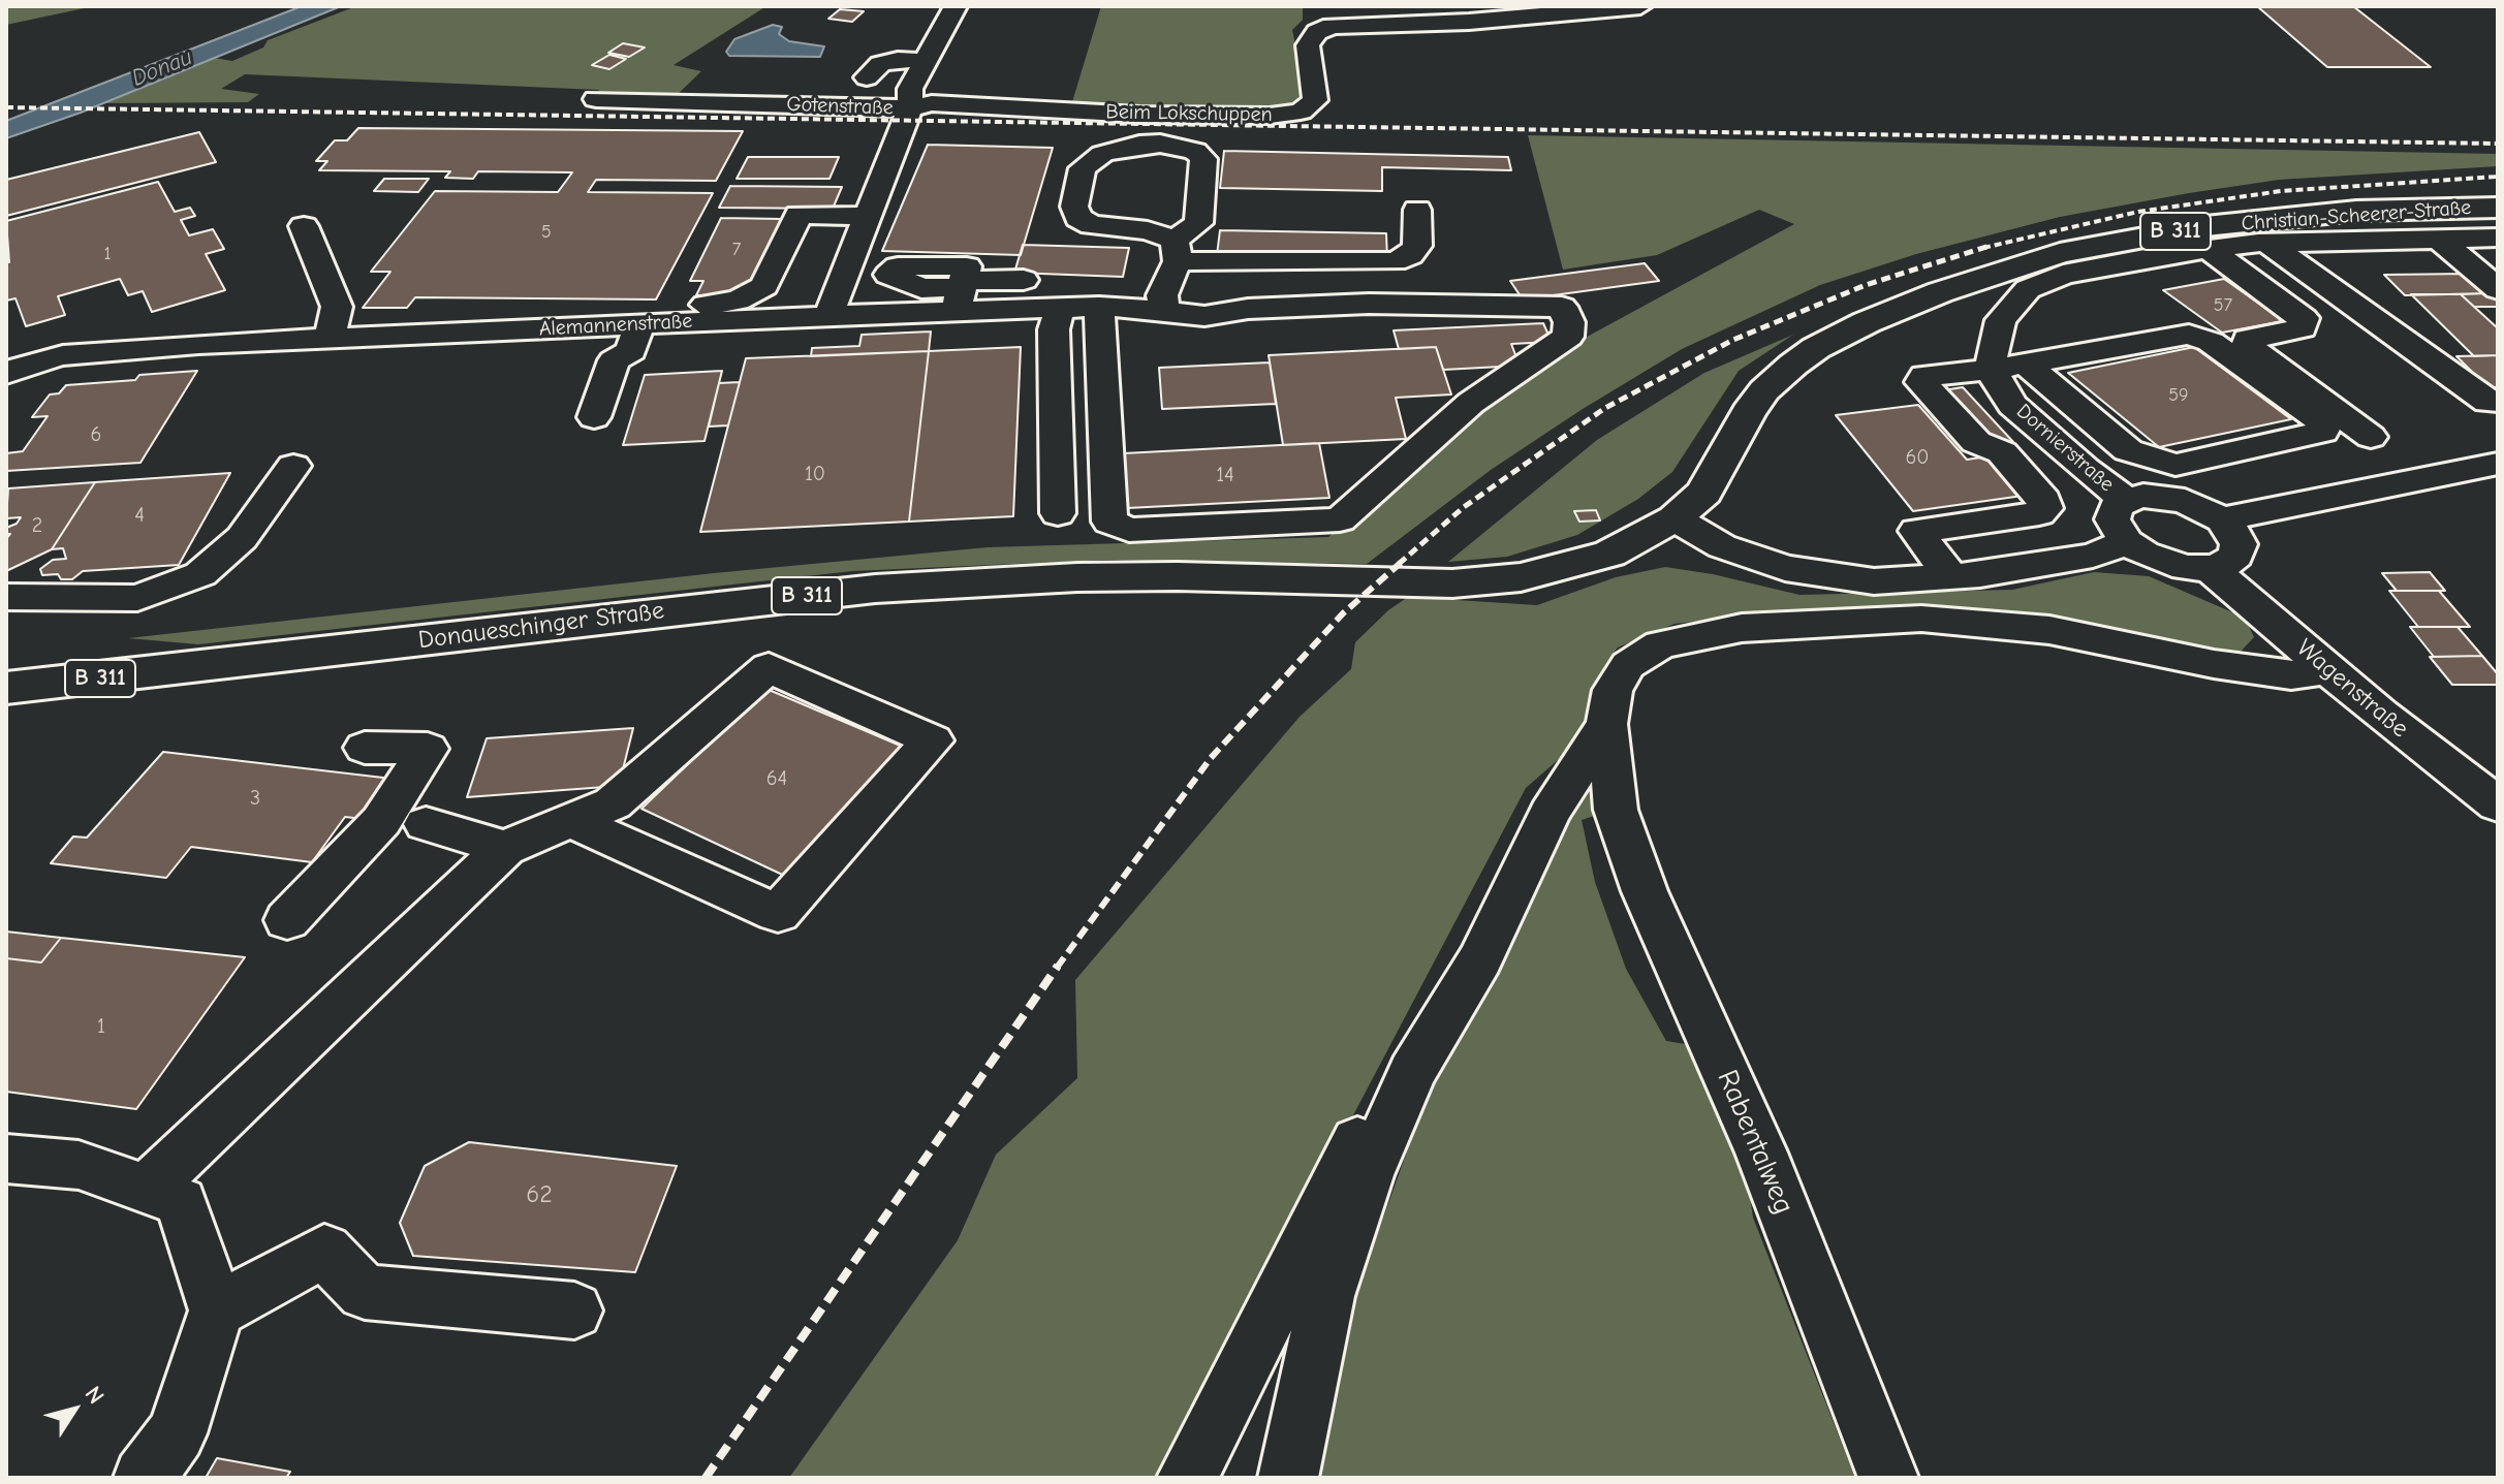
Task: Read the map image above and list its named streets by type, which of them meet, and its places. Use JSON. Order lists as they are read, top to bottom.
{
  "streets": {
    "main road": ["Christian-Scheerer-Straße", "B 311", "Donaueschinger Straße"],
    "street": [
      "Gotenstraße",
      "Beim Lokschuppen",
      "Alemannenstraße",
      "Dornierstraße",
      "Wagenstraße",
      "Rabentalweg"
    ]
  },
  "crossings": [
    ["Gotenstraße", "Beim Lokschuppen"],
    ["Gotenstraße", "Alemannenstraße"],
    ["Christian-Scheerer-Straße", "Donaueschinger Straße"]
  ],
  "water": ["Donau"],
  "house_numbers": [
    "5",
    "7",
    "1",
    "57",
    "59",
    "6",
    "60",
    "10",
    "14",
    "4",
    "2",
    "64",
    "3",
    "1",
    "62"
  ],
  "north": "top right"
}
